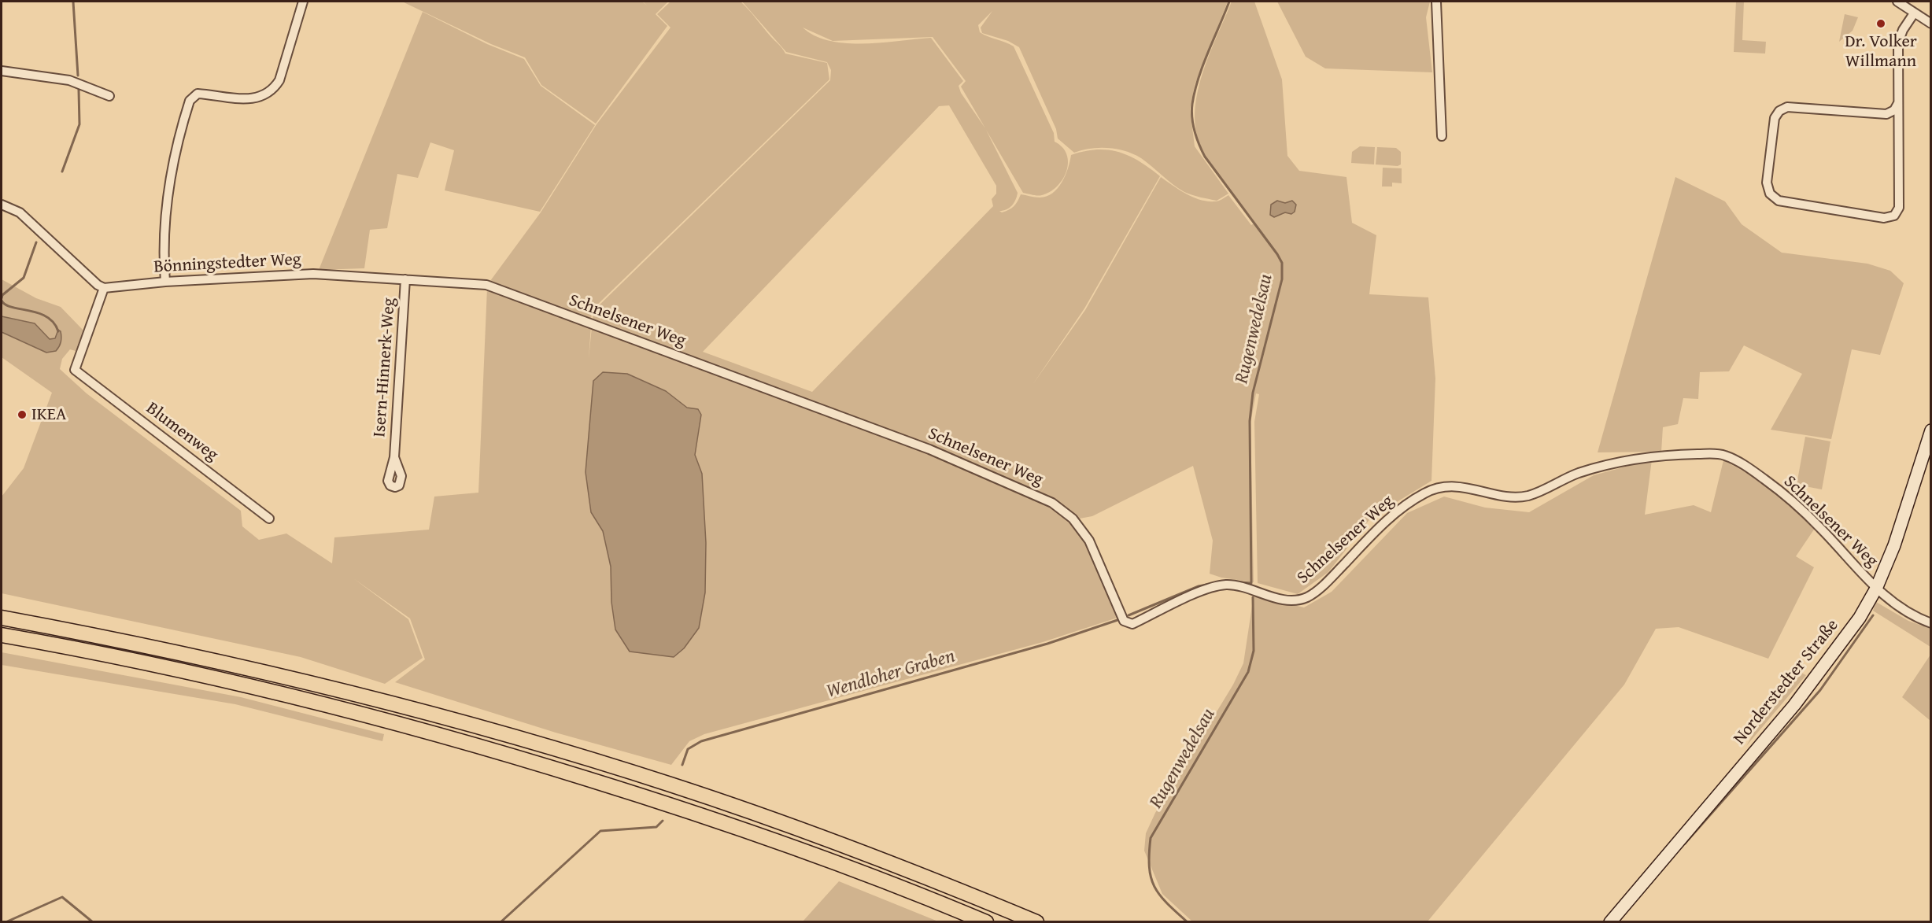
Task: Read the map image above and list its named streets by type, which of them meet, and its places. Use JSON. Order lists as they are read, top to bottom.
{
  "streets": {
    "main road": ["Norderstedter Straße"],
    "street": [
      "Bönningstedter Weg",
      "Schnelsener Weg",
      "Isern-Hinnerk-Weg",
      "Blumenweg"
    ]
  },
  "crossings": [
    ["Bönningstedter Weg", "Schnelsener Weg"],
    ["Bönningstedter Weg", "Isern-Hinnerk-Weg"],
    ["Bönningstedter Weg", "Blumenweg"],
    ["Schnelsener Weg", "Norderstedter Straße"]
  ],
  "water": ["Rugenwedelsau", "Wendloher Graben"],
  "places": ["Dr. Volker Willmann", "IKEA"]
}
